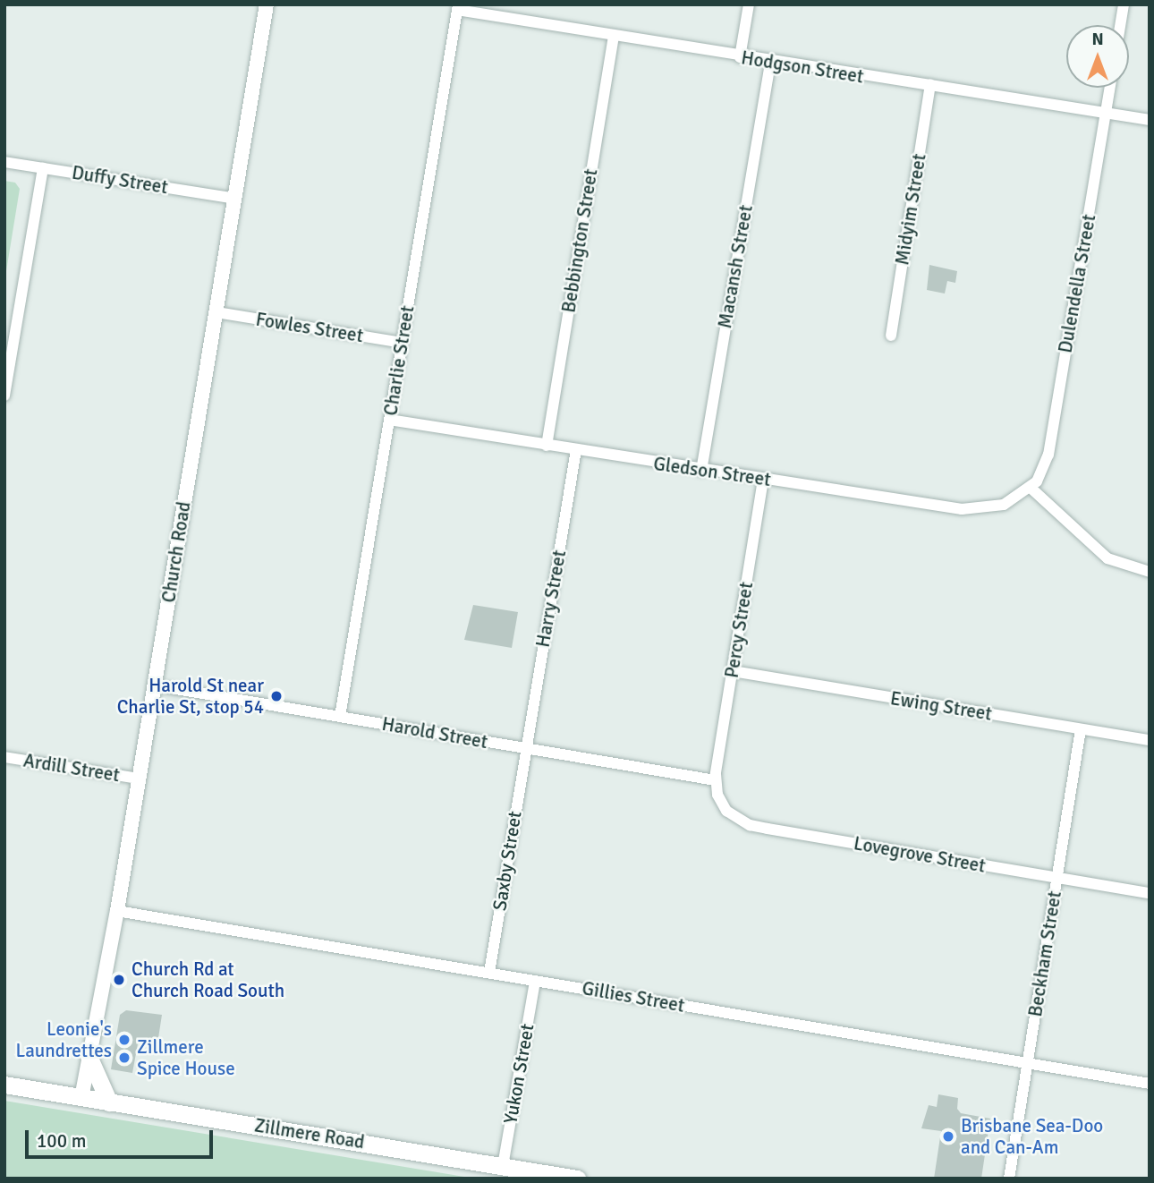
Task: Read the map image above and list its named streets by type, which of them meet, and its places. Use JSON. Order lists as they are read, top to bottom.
{
  "streets": {
    "main road": ["Zillmere Road"],
    "street": [
      "Hodgson Street",
      "Duffy Street",
      "Midyim Street",
      "Bebbington Street",
      "Macansh Street",
      "Dulendella Street",
      "Fowles Street",
      "Charlie Street",
      "Gledson Street",
      "Church Road",
      "Harry Street",
      "Percy Street",
      "Ewing Street",
      "Harold Street",
      "Ardill Street",
      "Lovegrove Street",
      "Saxby Street",
      "Beckham Street",
      "Gillies Street",
      "Yukon Street"
    ]
  },
  "crossings": [
    ["Hodgson Street", "Midyim Street"],
    ["Hodgson Street", "Bebbington Street"],
    ["Hodgson Street", "Macansh Street"],
    ["Hodgson Street", "Dulendella Street"],
    ["Hodgson Street", "Charlie Street"],
    ["Duffy Street", "Church Road"],
    ["Bebbington Street", "Gledson Street"],
    ["Macansh Street", "Gledson Street"],
    ["Dulendella Street", "Gledson Street"],
    ["Fowles Street", "Charlie Street"],
    ["Fowles Street", "Church Road"],
    ["Charlie Street", "Gledson Street"],
    ["Charlie Street", "Harold Street"],
    ["Gledson Street", "Harry Street"],
    ["Gledson Street", "Percy Street"],
    ["Church Road", "Harold Street"],
    ["Church Road", "Ardill Street"],
    ["Church Road", "Gillies Street"],
    ["Church Road", "Zillmere Road"],
    ["Harry Street", "Harold Street"],
    ["Harry Street", "Saxby Street"],
    ["Percy Street", "Ewing Street"],
    ["Percy Street", "Harold Street"],
    ["Percy Street", "Lovegrove Street"],
    ["Ewing Street", "Beckham Street"],
    ["Harold Street", "Lovegrove Street"],
    ["Harold Street", "Saxby Street"],
    ["Lovegrove Street", "Beckham Street"],
    ["Saxby Street", "Gillies Street"],
    ["Beckham Street", "Gillies Street"],
    ["Gillies Street", "Yukon Street"],
    ["Yukon Street", "Zillmere Road"]
  ],
  "places": [
    "Harold St near Charlie St, stop 54",
    "Church Rd at Church Road South",
    "Leonie's Laundrettes",
    "Zillmere Spice House",
    "Brisbane Sea-Doo and Can-Am"
  ],
  "scale_bar": "100 m",
  "north": "top"
}
